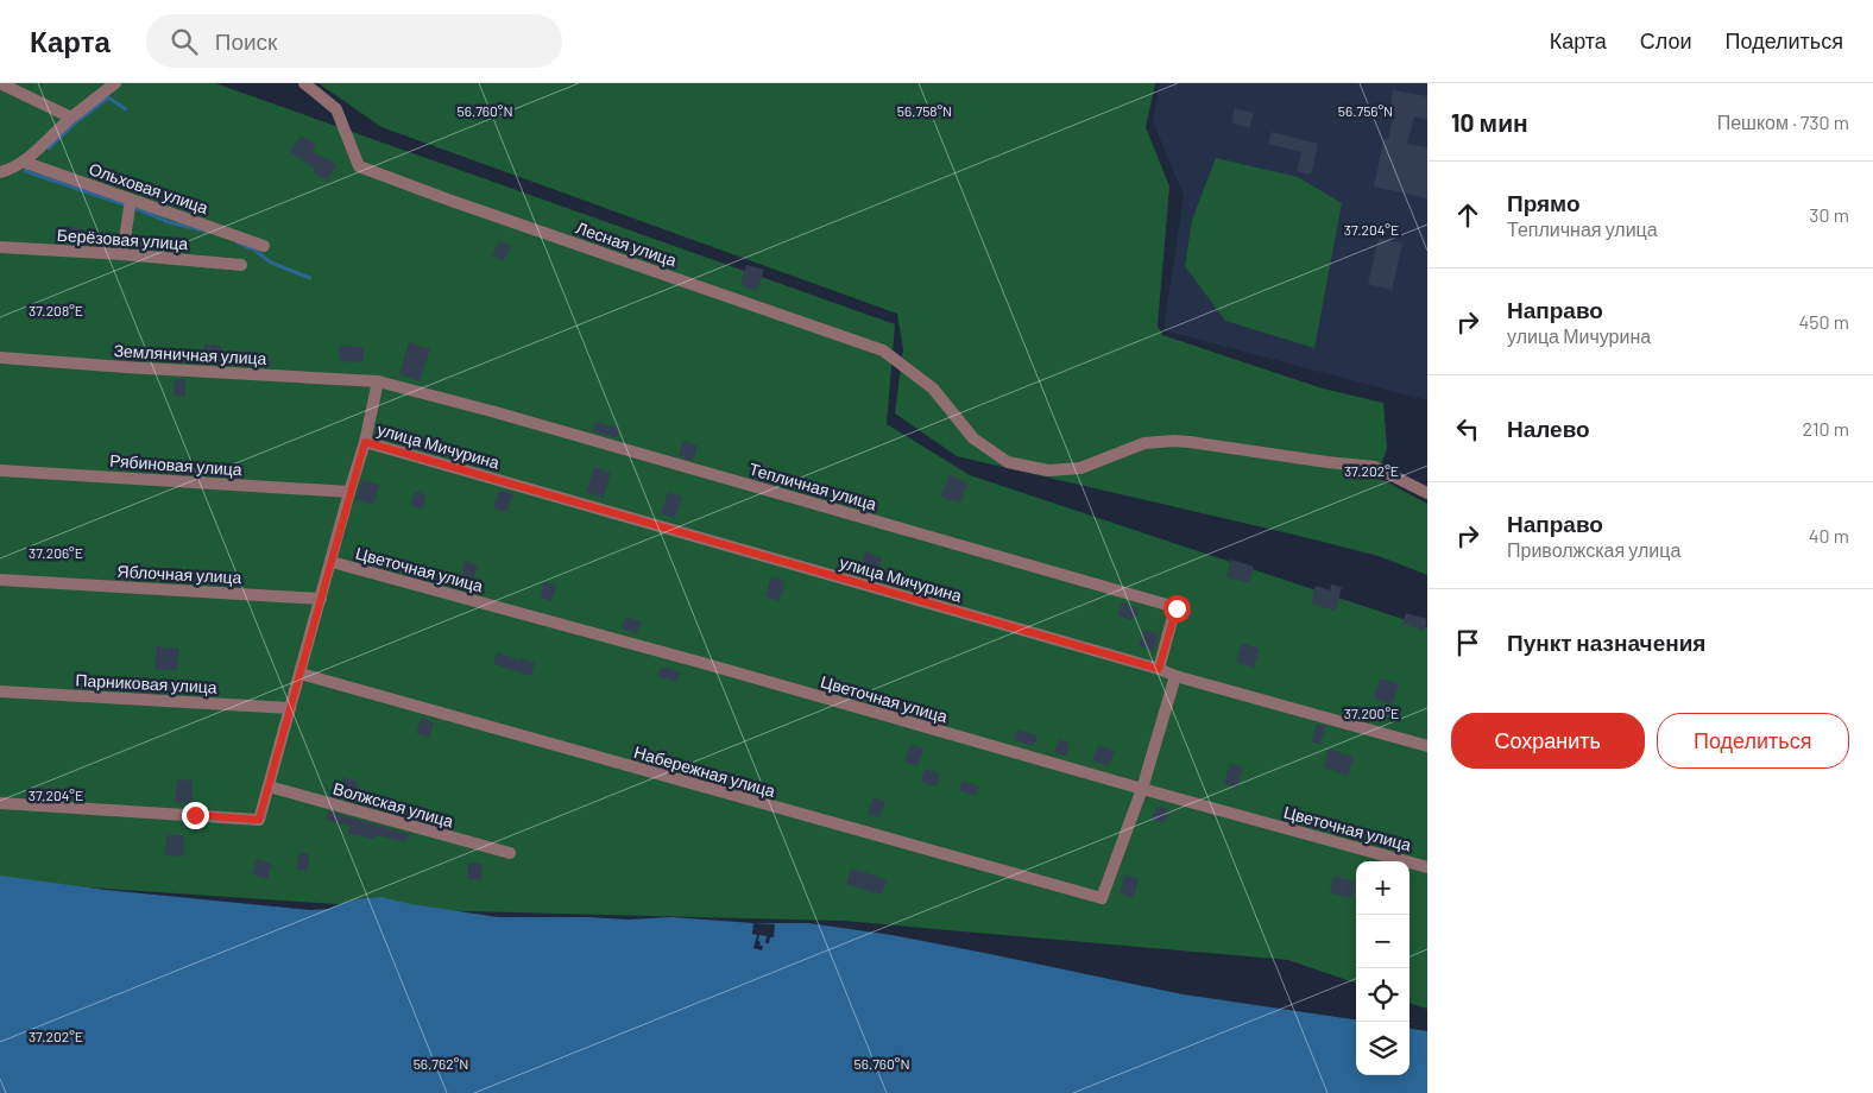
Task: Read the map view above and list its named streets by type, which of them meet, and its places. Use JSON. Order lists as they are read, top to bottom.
{
  "streets": {
    "street": [
      "Ольховая улица",
      "Берёзовая улица",
      "Лесная улица",
      "Земляничная улица",
      "улица Мичурина",
      "Рябиновая улица",
      "Тепличная улица",
      "Цветочная улица",
      "Яблочная улица",
      "Парниковая улица",
      "Набережная улица",
      "Волжская улица"
    ]
  },
  "crossings": [
    ["Земляничная улица", "Тепличная улица"],
    ["улица Мичурина", "Тепличная улица"],
    ["Цветочная улица", "Набережная улица"]
  ],
  "page": {
    "header": "Карта",
    "search": "Поиск",
    "nav": ["Карта", "Слои", "Поделиться"],
    "heading": ["10 мин", "Пешком · 730 m"],
    "list": [
      ["Прямо", "Тепличная улица", "30 m"],
      ["Направо", "улица Мичурина", "450 m"],
      ["Налево", "210 m"],
      ["Направо", "Приволжская улица", "40 m"],
      "Пункт назначения"
    ],
    "buttons": ["Сохранить", "Поделиться"],
    "map_buttons": ["+", "−"]
  },
  "coordinates": [
    "56.760°N",
    "56.758°N",
    "56.756°N",
    "37.204°E",
    "37.208°E",
    "37.202°E",
    "37.206°E",
    "37.200°E",
    "56.762°N"
  ]
}
